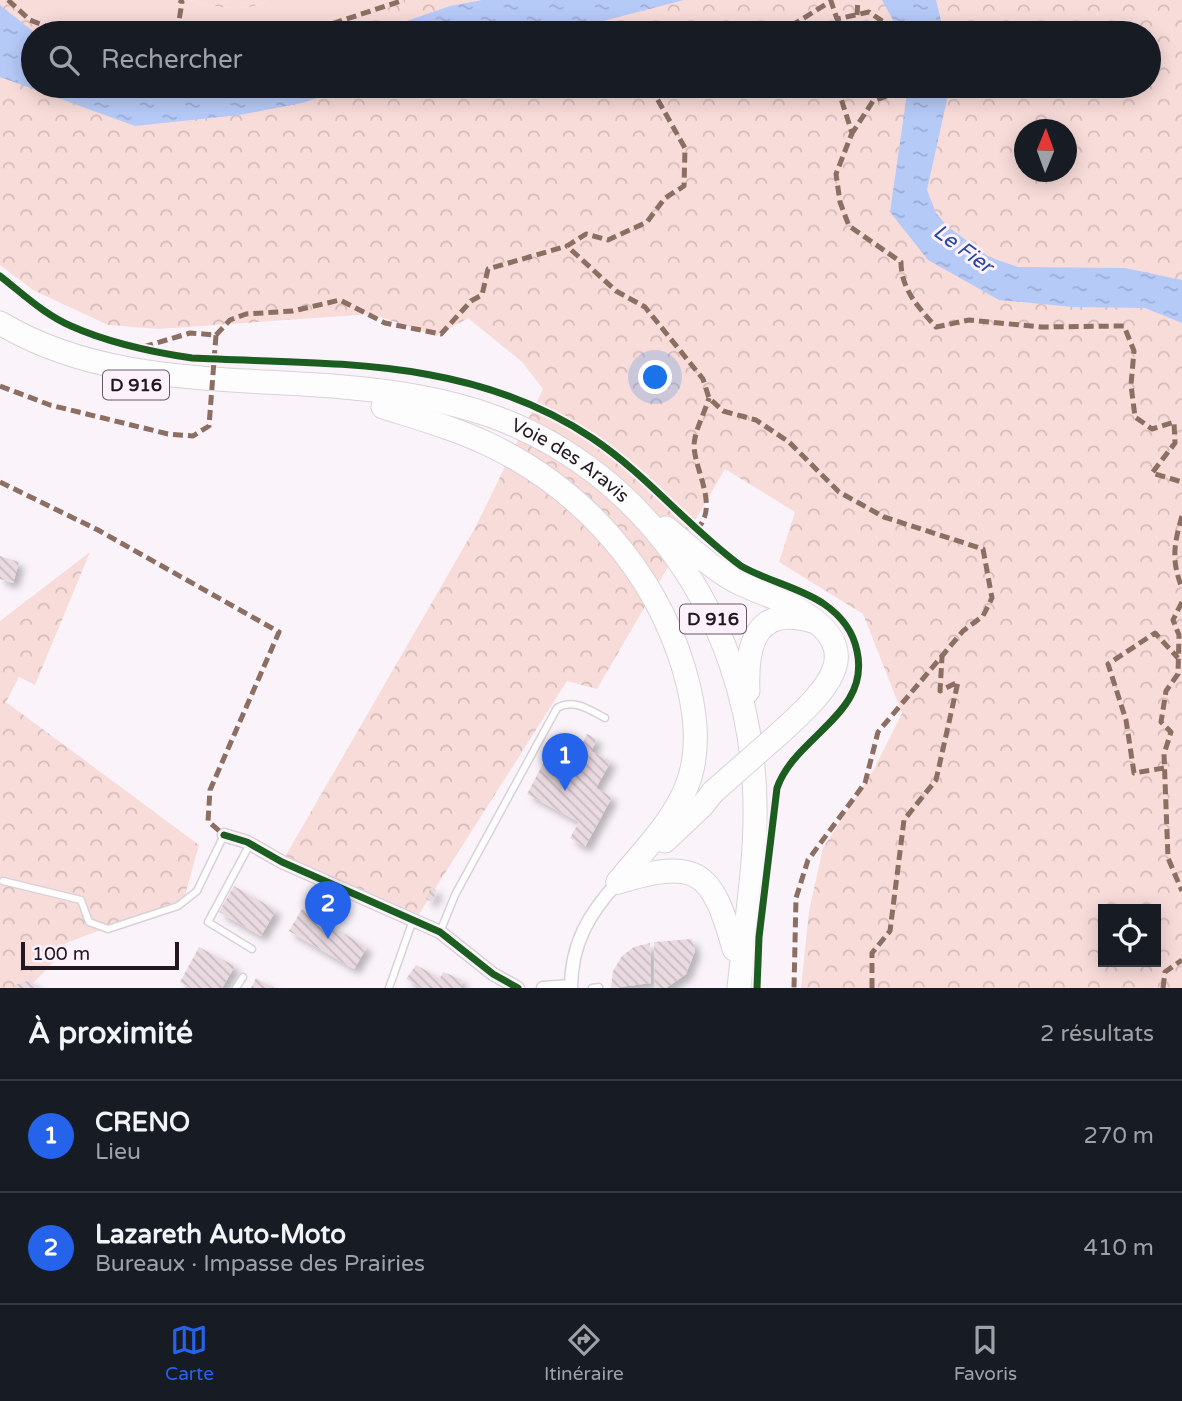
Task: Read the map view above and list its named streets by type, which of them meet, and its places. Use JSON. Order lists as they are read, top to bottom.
{
  "streets": {
    "highway": ["D 916", "Voie des Aravis"]
  },
  "water": ["Le Fier"],
  "scale_bar": "100 m",
  "north": "top",
  "page": {
    "search": "Rechercher",
    "pins": ["1", "2"],
    "scale": "100 m",
    "heading": ["À proximité", "2 résultats"],
    "list": [
      {
        "mark": "1",
        "name": "CRENO",
        "note": "Lieu",
        "value": "270 m"
      },
      {
        "mark": "2",
        "name": "Lazareth Auto-Moto",
        "note": "Bureaux · Impasse des Prairies",
        "value": "410 m"
      }
    ],
    "nav": ["Carte", "Itinéraire", "Favoris"]
  }
}
